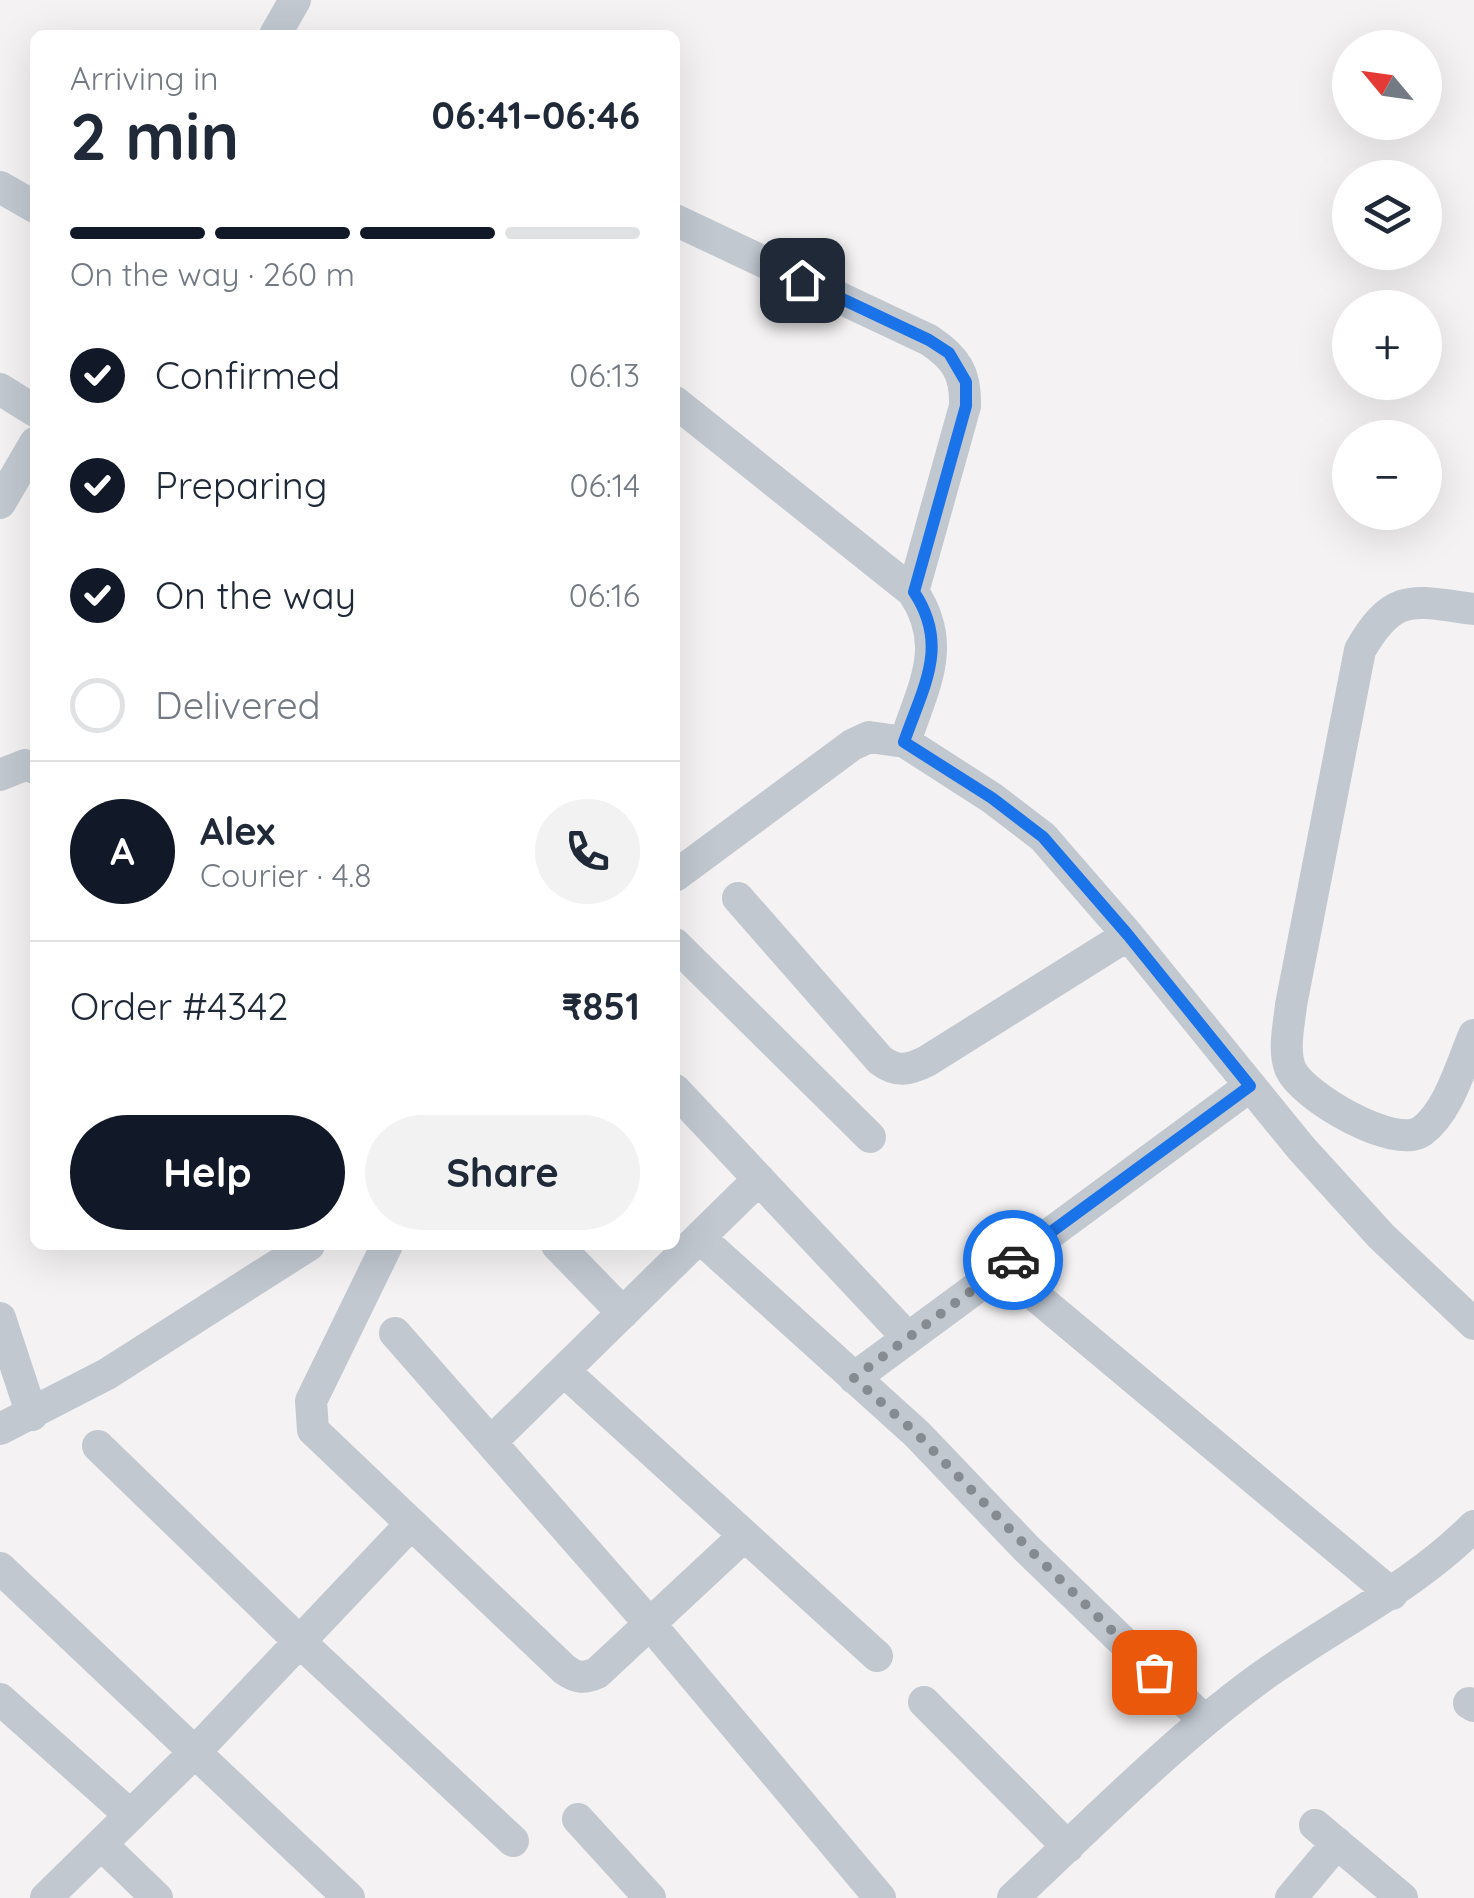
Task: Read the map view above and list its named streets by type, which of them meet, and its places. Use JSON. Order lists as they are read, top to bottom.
{
  "north": "top left",
  "page": {
    "map_buttons": ["+", "−"],
    "heading": ["2 min", "Arriving in", "06:41–06:46"],
    "panel": [
      "Alex",
      "Courier · 4.8",
      "Order #4342",
      "₹851"
    ],
    "bar": "On the way · 260 m",
    "list": [
      ["Confirmed", "06:13"],
      ["Preparing", "06:14"],
      ["On the way", "06:16"],
      "Delivered"
    ],
    "round": "A",
    "buttons": ["Help", "Share"]
  }
}
